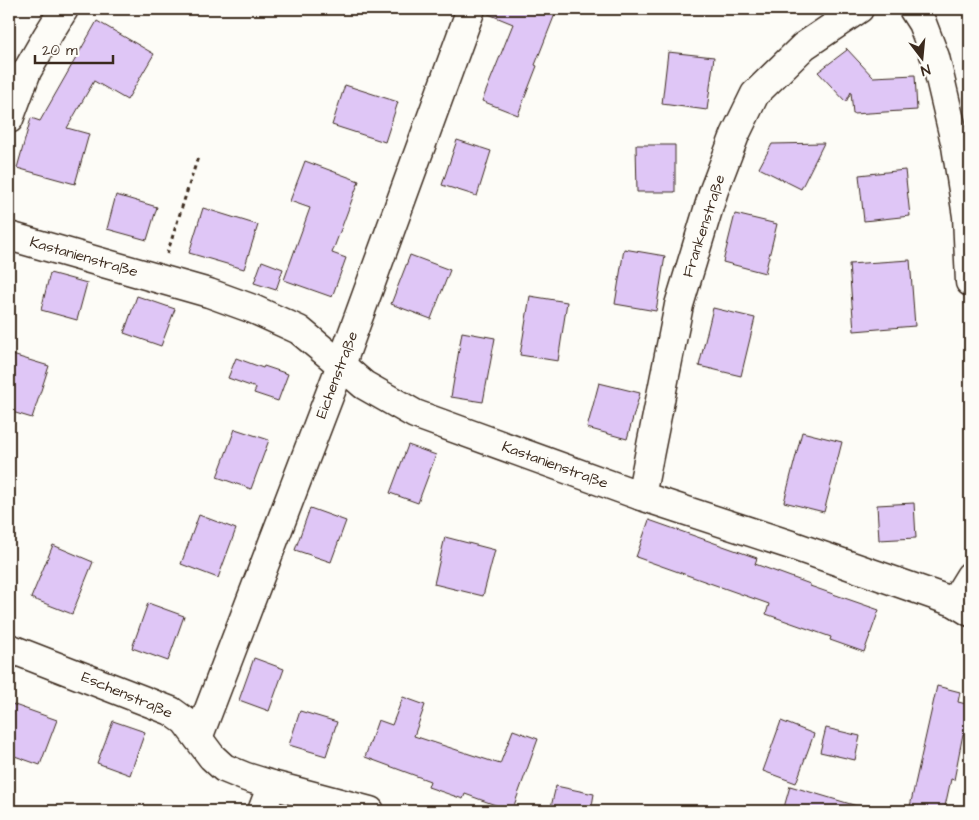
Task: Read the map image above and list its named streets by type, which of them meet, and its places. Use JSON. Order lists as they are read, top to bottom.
{
  "streets": {
    "street": [
      "Frankenstraße",
      "Kastanienstraße",
      "Eichenstraße",
      "Eschenstraße"
    ]
  },
  "crossings": [
    ["Frankenstraße", "Kastanienstraße"],
    ["Kastanienstraße", "Eichenstraße"],
    ["Eichenstraße", "Eschenstraße"]
  ],
  "scale_bar": "20 m",
  "north": "bottom"
}
